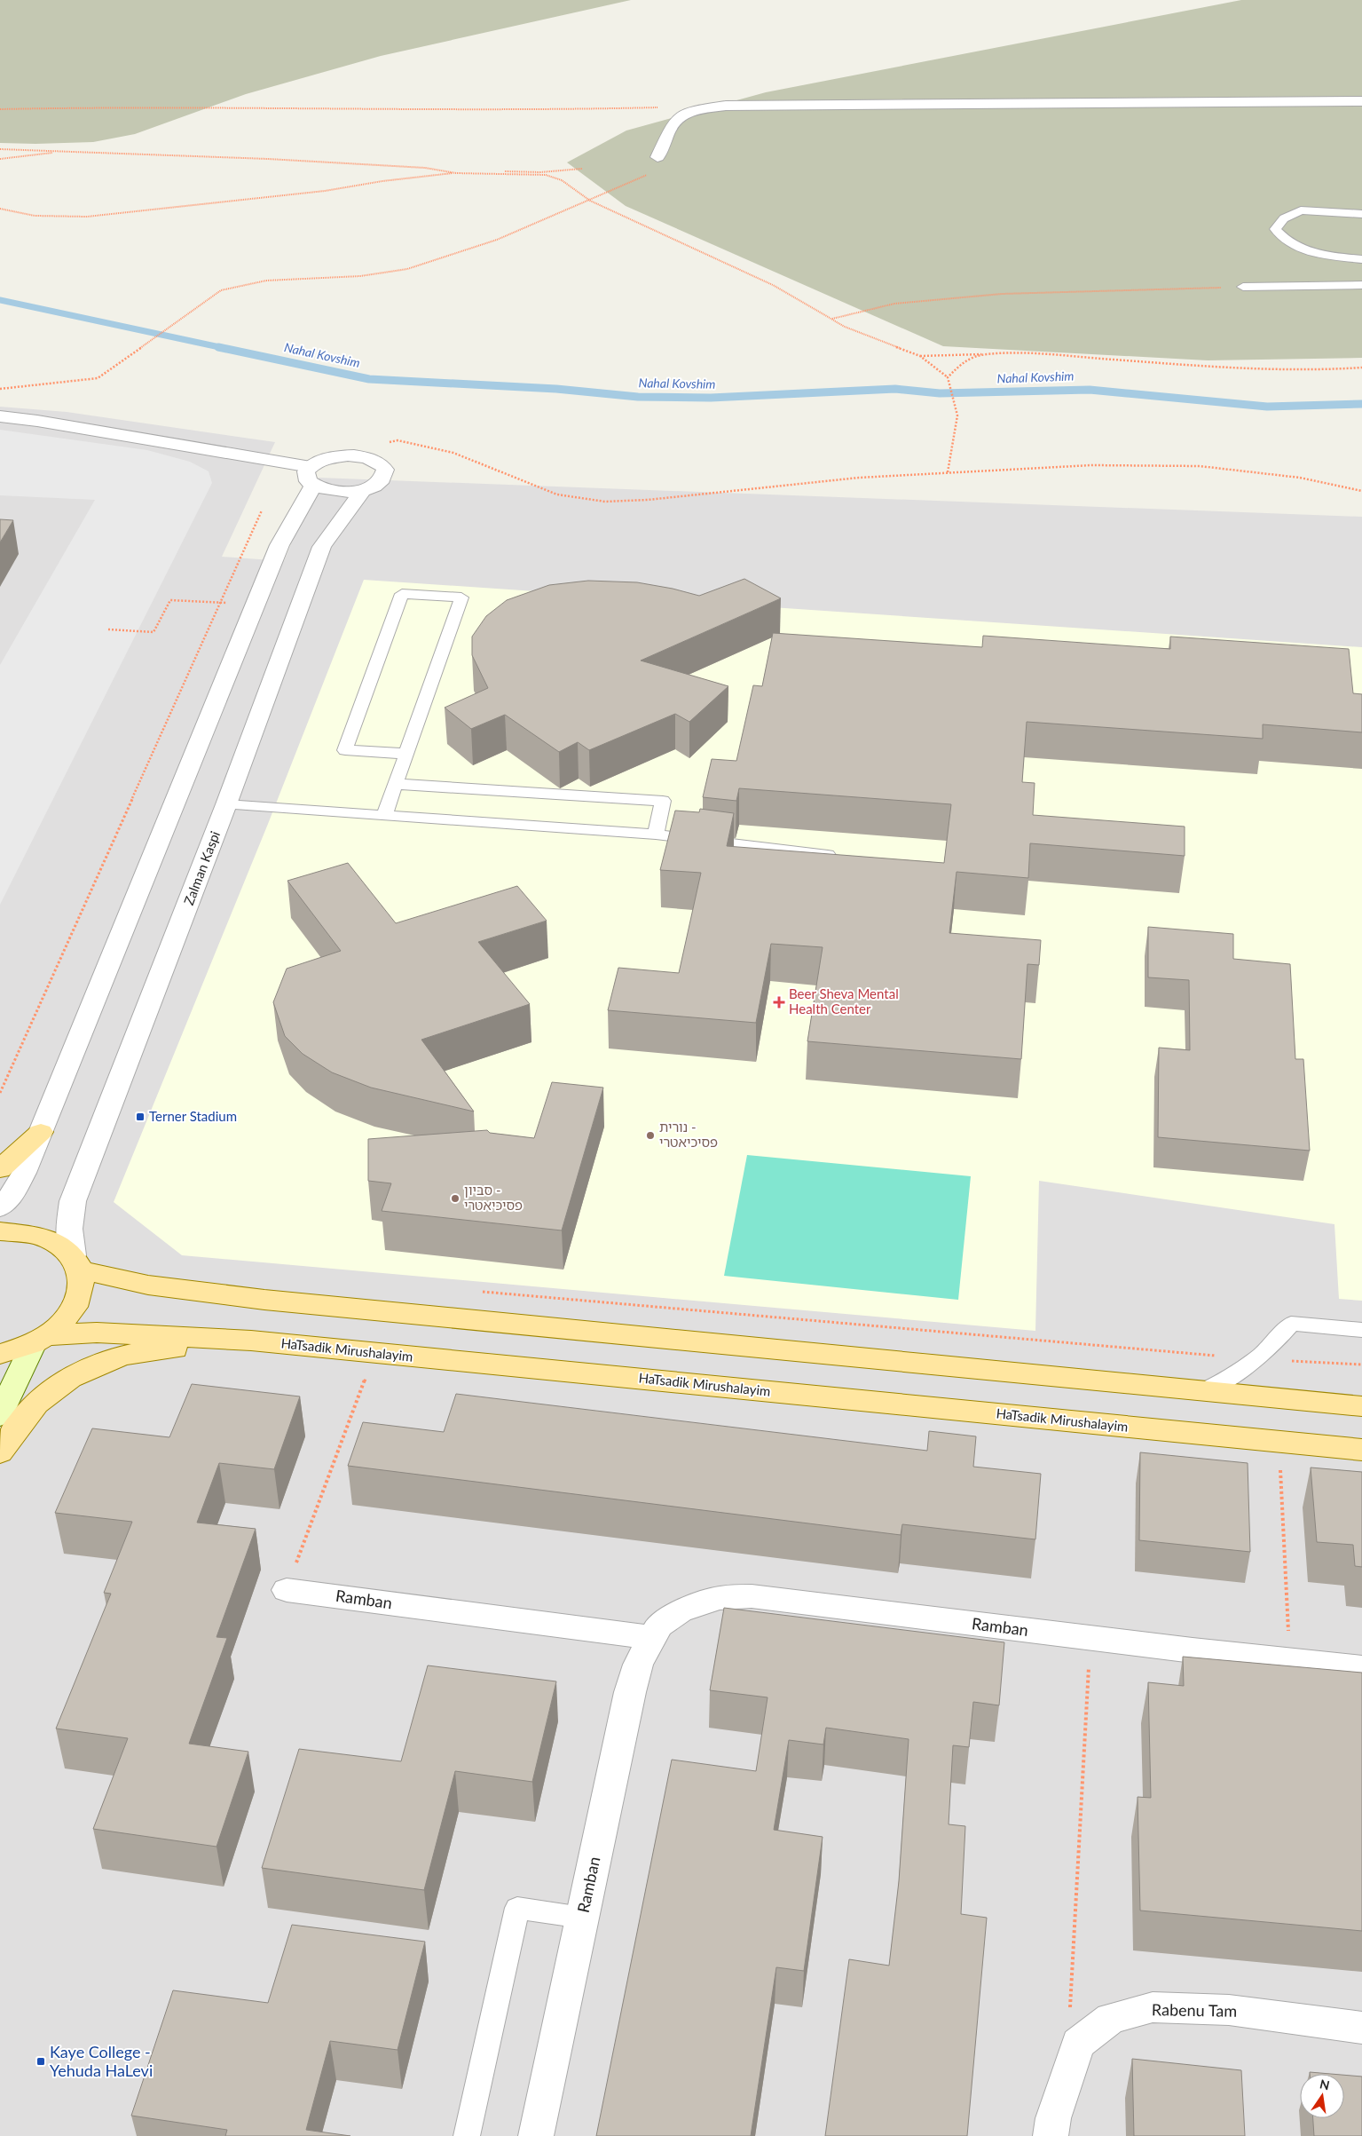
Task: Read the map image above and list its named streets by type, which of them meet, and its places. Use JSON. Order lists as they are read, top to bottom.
{
  "streets": {
    "main road": ["HaTsadik Mirushalayim"],
    "street": ["Zalman Kaspi", "Ramban", "Rabenu Tam"]
  },
  "water": ["Nahal Kovshim"],
  "places": {
    "health": ["Beer Sheva Mental Health Center"],
    "transit": ["Terner Stadium", "Kaye College - Yehuda HaLevi"],
    "other": ["נורית - פסיכיאטרי", "סביון - פסיכיאטרי"]
  },
  "north": "top"
}
